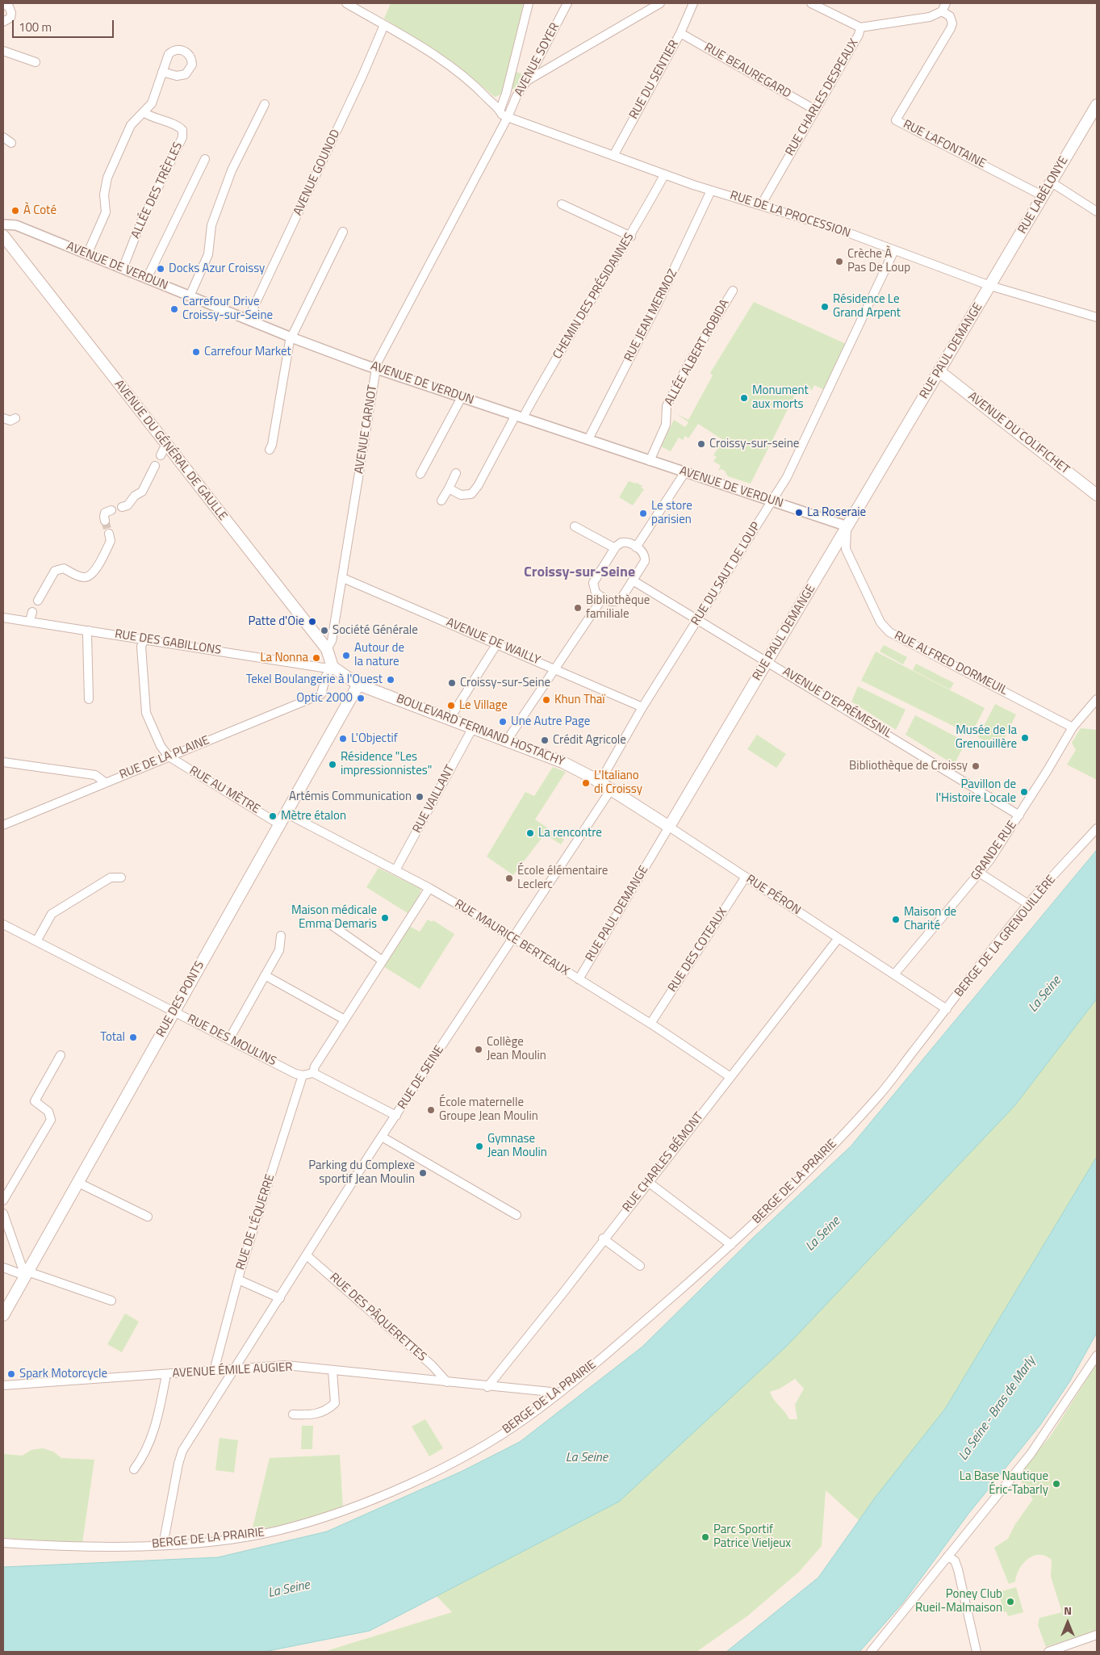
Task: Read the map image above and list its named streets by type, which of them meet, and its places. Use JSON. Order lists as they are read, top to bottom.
{
  "streets": {
    "main road": [
      "RUE LABÉLONYE",
      "RUE PAUL DEMANGE",
      "AVENUE DU COLIFICHET",
      "AVENUE DU GÉNÉRAL DE GAULLE",
      "BOULEVARD FERNAND HOSTACHY",
      "RUE PÉRON",
      "RUE DES PONTS"
    ],
    "street": [
      "AVENUE SOYER",
      "RUE BEAUREGARD",
      "RUE DU SENTIER",
      "RUE CHARLES DESPEAUX",
      "RUE LAFONTAINE",
      "AVENUE GOUNOD",
      "ALLÉE DES TRÈFLES",
      "RUE DE LA PROCESSION",
      "AVENUE DE VERDUN",
      "CHEMIN DES PRÉSIDANNES",
      "RUE JEAN MERMOZ",
      "ALLÉE ALBERT ROBIDA",
      "AVENUE CARNOT",
      "RUE DU SAUT DE LOUP",
      "AVENUE DE WAILLY",
      "RUE DES GABILLONS",
      "RUE ALFRED DORMEUIL",
      "AVENUE D'EPRÉMESNIL",
      "RUE DE LA PLAINE",
      "RUE AU MÈTRE",
      "RUE VAILLANT",
      "GRANDE RUE",
      "BERGE DE LA GRENOUILLÈRE",
      "RUE MAURICE BERTEAUX",
      "RUE DES COTEAUX",
      "RUE DES MOULINS",
      "RUE DE SEINE",
      "RUE CHARLES BÉMONT",
      "BERGE DE LA PRAIRIE",
      "RUE DE L'ÉQUERRE",
      "RUE DES PÂQUERETTES",
      "AVENUE ÉMILE AUGIER"
    ]
  },
  "crossings": [
    ["AVENUE SOYER", "RUE DE LA PROCESSION"],
    ["AVENUE SOYER", "AVENUE CARNOT"],
    ["RUE BEAUREGARD", "RUE DU SENTIER"],
    ["RUE BEAUREGARD", "RUE CHARLES DESPEAUX"],
    ["RUE DU SENTIER", "RUE DE LA PROCESSION"],
    ["RUE CHARLES DESPEAUX", "RUE LAFONTAINE"],
    ["RUE CHARLES DESPEAUX", "RUE DE LA PROCESSION"],
    ["RUE LAFONTAINE", "RUE LABÉLONYE"],
    ["AVENUE GOUNOD", "AVENUE DE VERDUN"],
    ["ALLÉE DES TRÈFLES", "AVENUE DE VERDUN"],
    ["RUE LABÉLONYE", "RUE DE LA PROCESSION"],
    ["RUE LABÉLONYE", "RUE PAUL DEMANGE"],
    ["RUE DE LA PROCESSION", "CHEMIN DES PRÉSIDANNES"],
    ["RUE DE LA PROCESSION", "RUE JEAN MERMOZ"],
    ["RUE DE LA PROCESSION", "RUE PAUL DEMANGE"],
    ["RUE DE LA PROCESSION", "AVENUE CARNOT"],
    ["RUE DE LA PROCESSION", "RUE DU SAUT DE LOUP"],
    ["AVENUE DE VERDUN", "CHEMIN DES PRÉSIDANNES"],
    ["AVENUE DE VERDUN", "RUE JEAN MERMOZ"],
    ["AVENUE DE VERDUN", "RUE PAUL DEMANGE"],
    ["AVENUE DE VERDUN", "ALLÉE ALBERT ROBIDA"],
    ["AVENUE DE VERDUN", "AVENUE CARNOT"],
    ["AVENUE DE VERDUN", "RUE DU SAUT DE LOUP"],
    ["AVENUE DE VERDUN", "RUE ALFRED DORMEUIL"],
    ["RUE PAUL DEMANGE", "AVENUE DU COLIFICHET"],
    ["RUE PAUL DEMANGE", "RUE ALFRED DORMEUIL"],
    ["RUE PAUL DEMANGE", "AVENUE D'EPRÉMESNIL"],
    ["RUE PAUL DEMANGE", "RUE PÉRON"],
    ["RUE PAUL DEMANGE", "RUE MAURICE BERTEAUX"],
    ["AVENUE CARNOT", "AVENUE DU GÉNÉRAL DE GAULLE"],
    ["AVENUE CARNOT", "AVENUE DE WAILLY"],
    ["AVENUE DU GÉNÉRAL DE GAULLE", "RUE DES GABILLONS"],
    ["AVENUE DU GÉNÉRAL DE GAULLE", "BOULEVARD FERNAND HOSTACHY"],
    ["AVENUE DU GÉNÉRAL DE GAULLE", "RUE DE LA PLAINE"],
    ["RUE DU SAUT DE LOUP", "AVENUE DE WAILLY"],
    ["RUE DU SAUT DE LOUP", "AVENUE D'EPRÉMESNIL"],
    ["RUE DU SAUT DE LOUP", "BOULEVARD FERNAND HOSTACHY"],
    ["RUE DU SAUT DE LOUP", "RUE PÉRON"],
    ["RUE DES GABILLONS", "BOULEVARD FERNAND HOSTACHY"],
    ["RUE DES GABILLONS", "RUE DE LA PLAINE"],
    ["RUE ALFRED DORMEUIL", "GRANDE RUE"],
    ["AVENUE D'EPRÉMESNIL", "GRANDE RUE"],
    ["BOULEVARD FERNAND HOSTACHY", "RUE DE LA PLAINE"],
    ["BOULEVARD FERNAND HOSTACHY", "RUE VAILLANT"],
    ["BOULEVARD FERNAND HOSTACHY", "RUE PÉRON"],
    ["BOULEVARD FERNAND HOSTACHY", "RUE DES PONTS"],
    ["RUE DE LA PLAINE", "RUE AU MÈTRE"],
    ["RUE AU MÈTRE", "RUE DES PONTS"],
    ["RUE VAILLANT", "RUE MAURICE BERTEAUX"],
    ["GRANDE RUE", "RUE PÉRON"],
    ["RUE PÉRON", "BERGE DE LA GRENOUILLÈRE"],
    ["RUE PÉRON", "RUE DES COTEAUX"],
    ["RUE PÉRON", "RUE DE SEINE"],
    ["RUE PÉRON", "RUE CHARLES BÉMONT"],
    ["RUE PÉRON", "BERGE DE LA PRAIRIE"],
    ["BERGE DE LA GRENOUILLÈRE", "BERGE DE LA PRAIRIE"],
    ["RUE MAURICE BERTEAUX", "RUE DES COTEAUX"],
    ["RUE MAURICE BERTEAUX", "RUE DES PONTS"],
    ["RUE MAURICE BERTEAUX", "RUE DE SEINE"],
    ["RUE MAURICE BERTEAUX", "RUE CHARLES BÉMONT"],
    ["RUE DES PONTS", "RUE DES MOULINS"],
    ["RUE DES MOULINS", "RUE DE L'ÉQUERRE"],
    ["RUE DE SEINE", "BERGE DE LA PRAIRIE"],
    ["RUE DE SEINE", "RUE DES PÂQUERETTES"],
    ["RUE DE SEINE", "AVENUE ÉMILE AUGIER"],
    ["RUE CHARLES BÉMONT", "AVENUE ÉMILE AUGIER"],
    ["BERGE DE LA PRAIRIE", "AVENUE ÉMILE AUGIER"],
    ["RUE DE L'ÉQUERRE", "AVENUE ÉMILE AUGIER"],
    ["RUE DES PÂQUERETTES", "AVENUE ÉMILE AUGIER"]
  ],
  "districts": ["Croissy-sur-Seine"],
  "water": ["La Seine", "La Seine - Bras de Marly"],
  "places": [
    "À Coté",
    "Crèche À Pas De Loup",
    "Docks Azur Croissy",
    "Résidence Le Grand Arpent",
    "Carrefour Drive Croissy-sur-Seine",
    "Carrefour Market",
    "Monument aux morts",
    "Croissy-sur-seine",
    "La Roseraie",
    "Le store parisien",
    "Bibliothèque familiale",
    "Patte d'Oie",
    "Société Générale",
    "Autour de la nature",
    "La Nonna",
    "Tekel Boulangerie à l'Ouest",
    "Croissy-sur-Seine",
    "Optic 2000",
    "Khun Thaï",
    "Le Village",
    "Une Autre Page",
    "Musée de la Grenouillère",
    "L'Objectif",
    "Crédit Agricole",
    "Résidence \"Les impressionnistes\"",
    "Bibliothèque de Croissy",
    "L'Italiano di Croissy",
    "Pavillon de l'Histoire Locale",
    "Artémis Communication",
    "Mètre étalon",
    "La rencontre",
    "École élémentaire Leclerc",
    "Maison médicale Emma Demaris",
    "Maison de Charité",
    "Total",
    "Collège Jean Moulin",
    "École maternelle Groupe Jean Moulin",
    "Gymnase Jean Moulin",
    "Parking du Complexe sportif Jean Moulin",
    "Spark Motorcycle",
    "La Base Nautique Éric-Tabarly",
    "Parc Sportif Patrice Vieljeux",
    "Poney Club Rueil-Malmaison"
  ],
  "scale_bar": "100 m",
  "north": "top"
}
